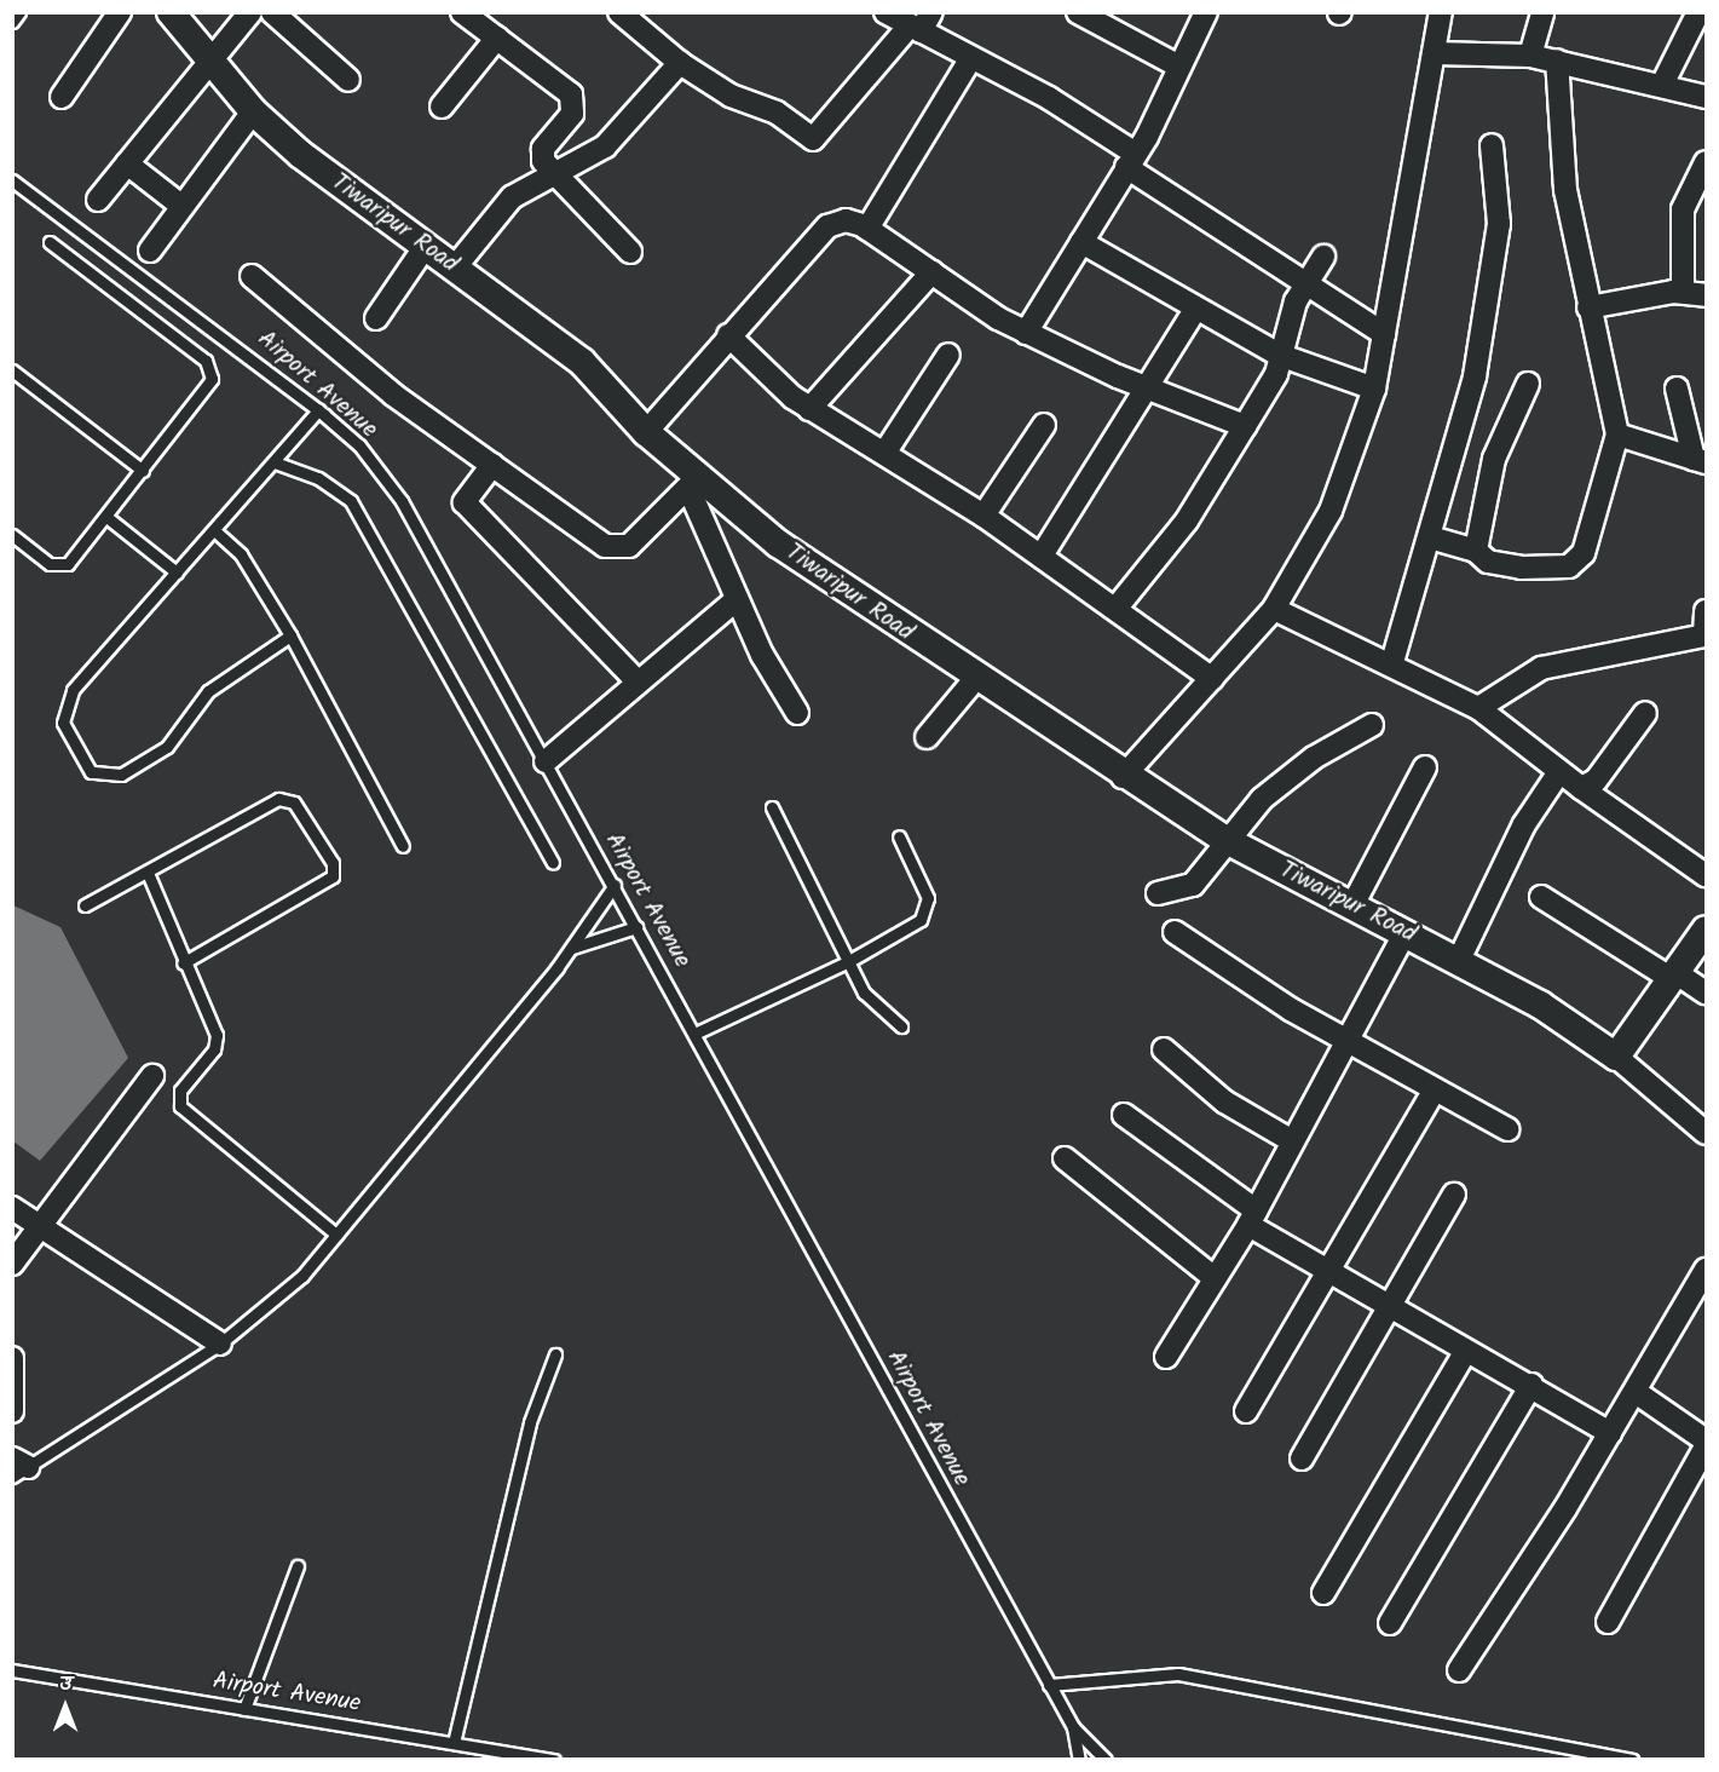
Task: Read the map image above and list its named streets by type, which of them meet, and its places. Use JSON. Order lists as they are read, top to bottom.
{
  "streets": {
    "street": ["Tiwaripur Road"],
    "lane": ["Airport Avenue"]
  },
  "north": "top"
}
